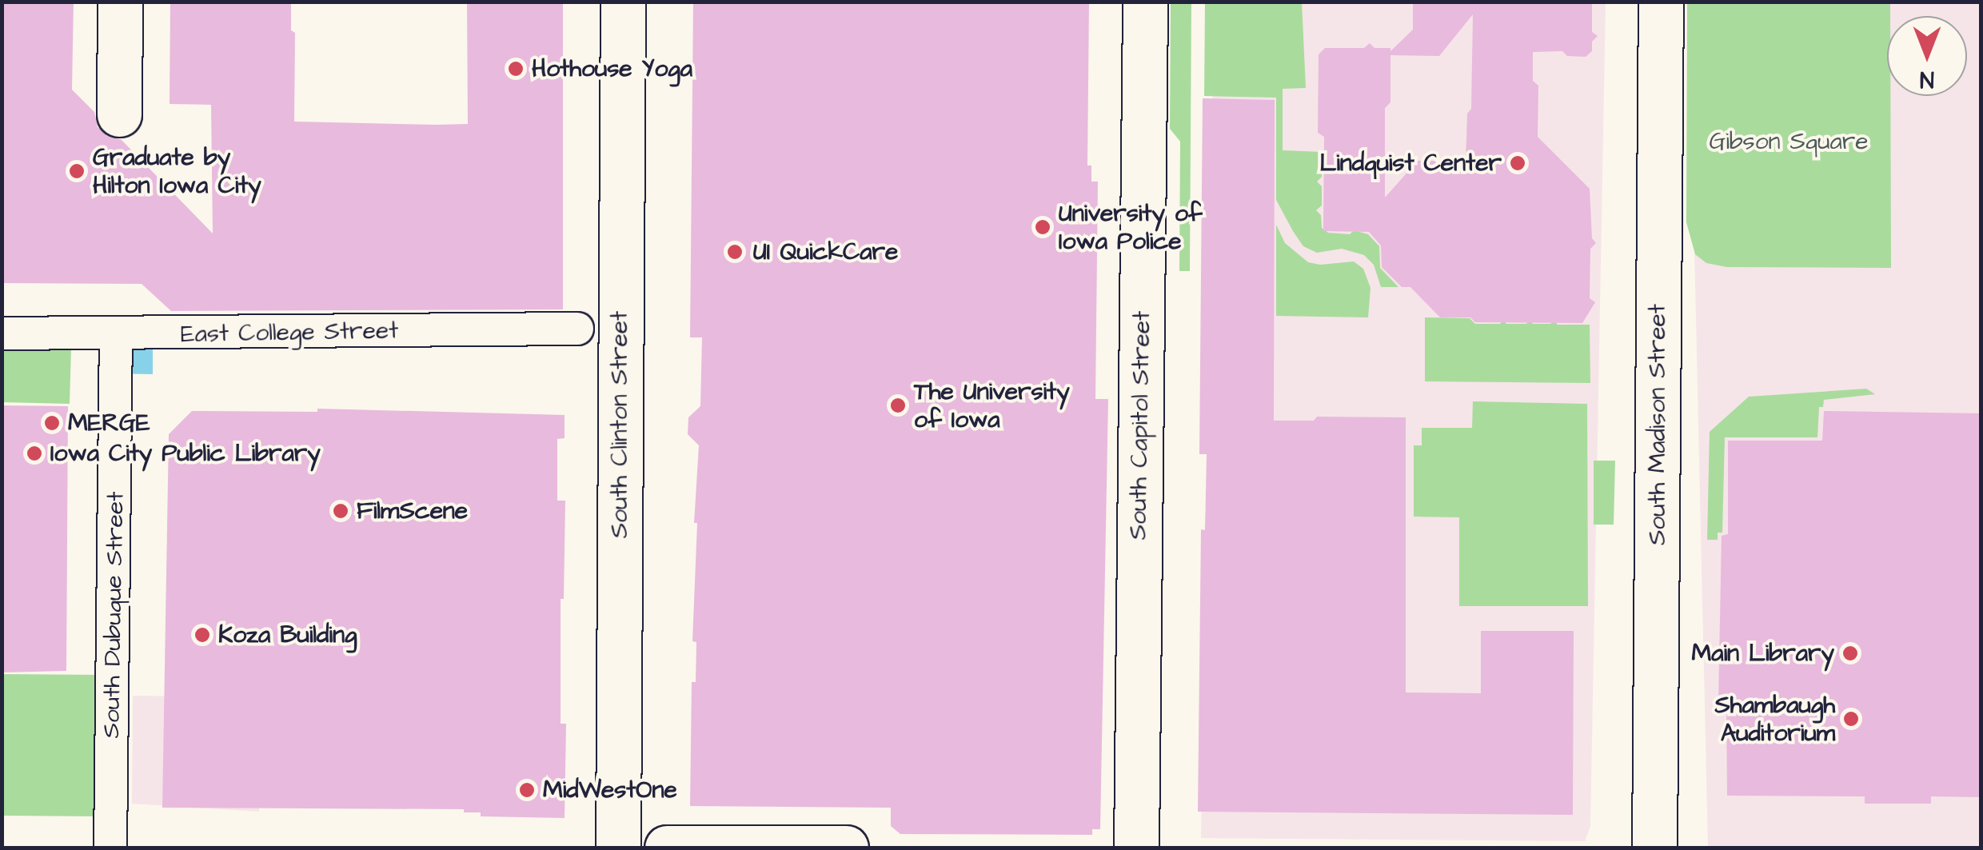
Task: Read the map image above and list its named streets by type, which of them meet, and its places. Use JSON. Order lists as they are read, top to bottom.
{
  "streets": {
    "street": [
      "East College Street",
      "South Clinton Street",
      "South Madison Street",
      "South Capitol Street",
      "South Dubuque Street"
    ]
  },
  "crossings": [
    ["East College Street", "South Dubuque Street"]
  ],
  "parks": ["Gibson Square"],
  "places": [
    "Hothouse Yoga",
    "Lindquist Center",
    "Graduate by Hilton Iowa City",
    "University of Iowa Police",
    "UI QuickCare",
    "The University of Iowa",
    "MERGE",
    "Iowa City Public Library",
    "FilmScene",
    "Koza Building",
    "Main Library",
    "Shambaugh Auditorium",
    "MidWestOne"
  ],
  "north": "bottom"
}
